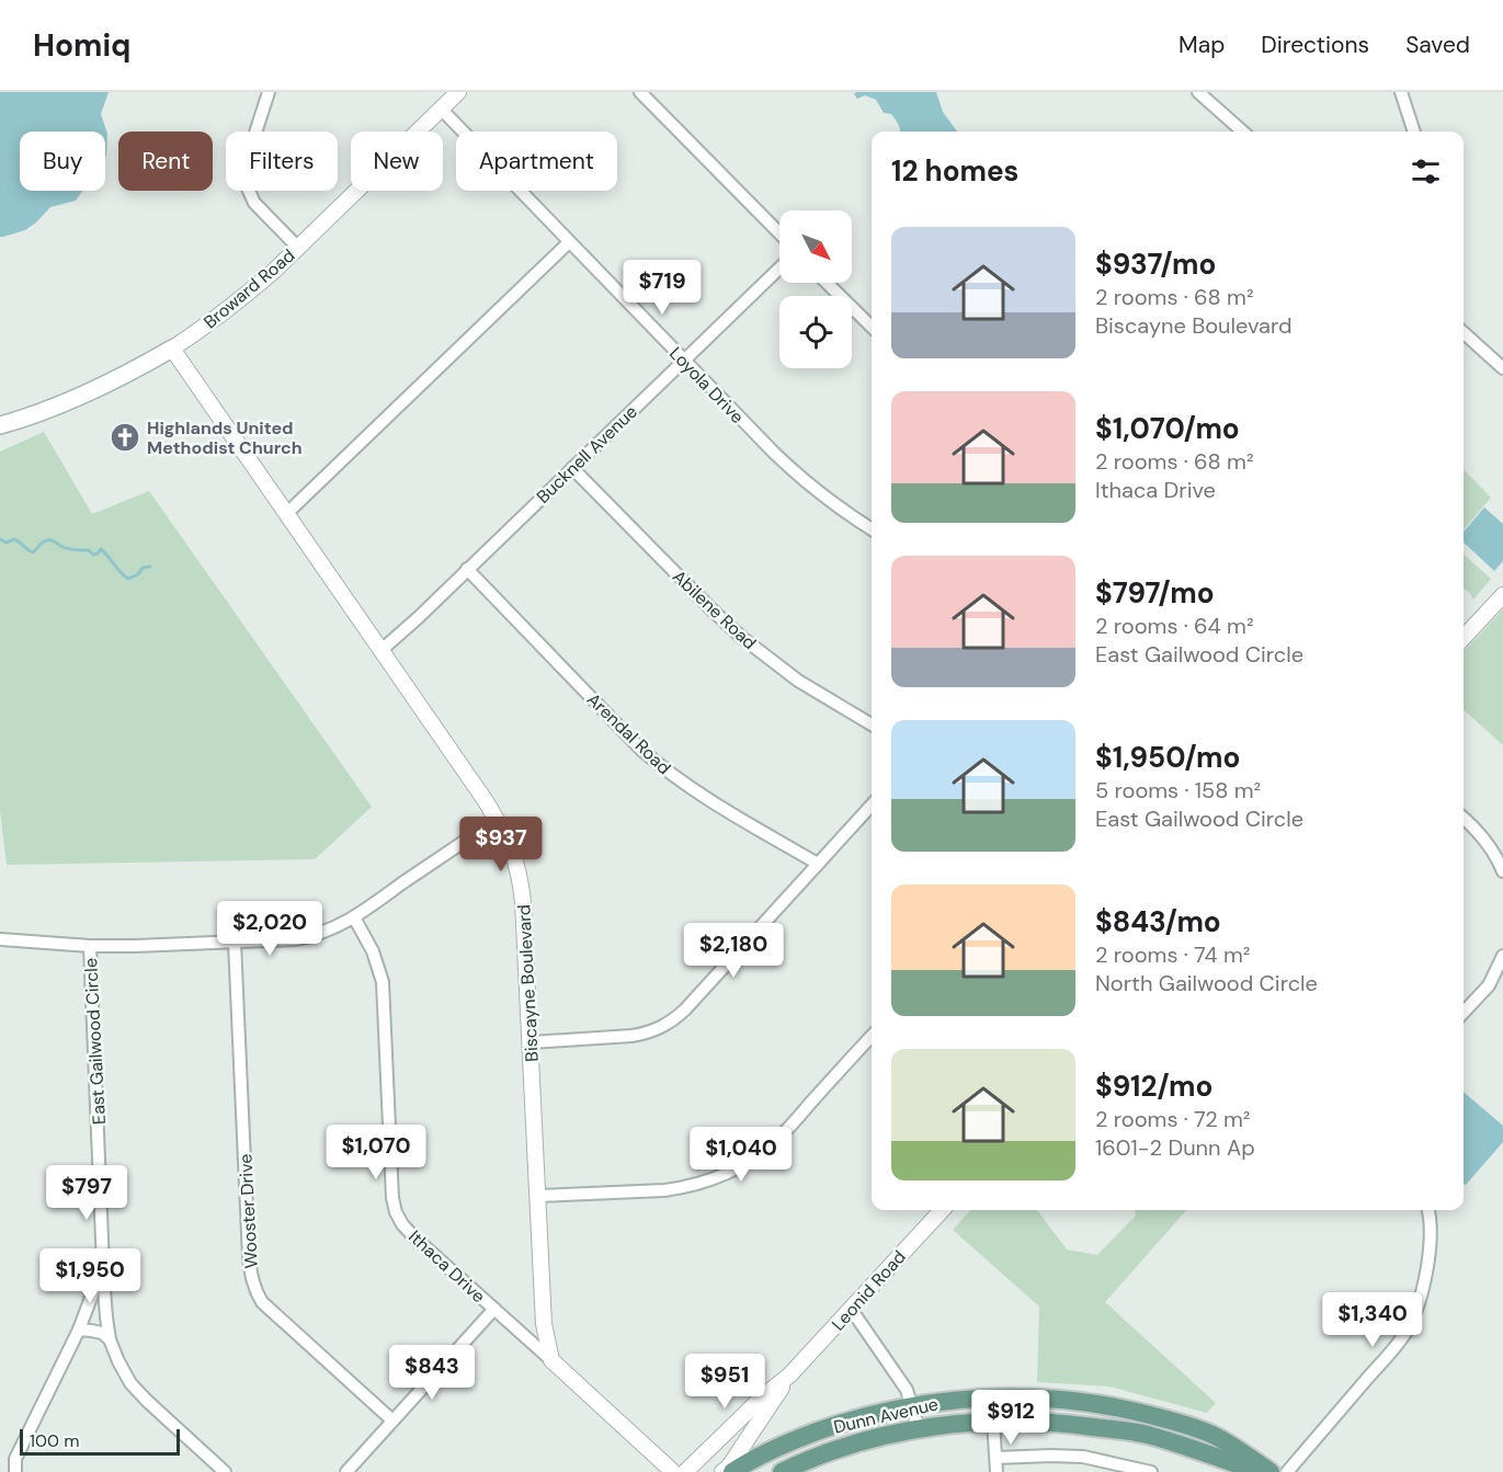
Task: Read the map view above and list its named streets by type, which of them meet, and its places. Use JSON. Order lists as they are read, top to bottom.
{
  "streets": {
    "main road": ["Broward Road", "Dunn Avenue"],
    "street": [
      "Loyola Drive",
      "Bucknell Avenue",
      "Abilene Road",
      "Arendal Road",
      "Biscayne Boulevard",
      "East Gailwood Circle",
      "Wooster Drive",
      "Ithaca Drive",
      "Leonid Road"
    ]
  },
  "crossings": [
    ["Broward Road", "Loyola Drive"],
    ["Broward Road", "Biscayne Boulevard"],
    ["Loyola Drive", "Bucknell Avenue"],
    ["Bucknell Avenue", "Abilene Road"],
    ["Bucknell Avenue", "Arendal Road"],
    ["Bucknell Avenue", "Biscayne Boulevard"],
    ["Biscayne Boulevard", "Ithaca Drive"]
  ],
  "places": {
    "church": ["Highlands United Methodist Church"]
  },
  "scale_bar": "100 m",
  "north": "bottom right",
  "page": {
    "header": "Homiq",
    "nav": ["Map", "Directions", "Saved"],
    "chip": [
      "Buy",
      "Rent",
      "Filters",
      "New",
      "Apartment"
    ],
    "heading": "12 homes",
    "list": [
      {
        "name": "$937/mo",
        "note": "2 rooms · 68 m² · Biscayne Boulevard"
      },
      {
        "name": "$1,070/mo",
        "note": "2 rooms · 68 m² · Ithaca Drive"
      },
      {
        "name": "$797/mo",
        "note": "2 rooms · 64 m² · East Gailwood Circle"
      },
      {
        "name": "$1,950/mo",
        "note": "5 rooms · 158 m² · East Gailwood Circle"
      },
      {
        "name": "$843/mo",
        "note": "2 rooms · 74 m² · North Gailwood Circle"
      },
      {
        "name": "$912/mo",
        "note": "2 rooms · 72 m² · 1601-2 Dunn Ap"
      }
    ],
    "price": [
      "$719",
      "$937",
      "$2,020",
      "$2,180",
      "$1,070",
      "$1,040",
      "$797",
      "$1,950",
      "$1,340",
      "$843",
      "$951",
      "$912"
    ],
    "scale": "100 m"
  }
}
